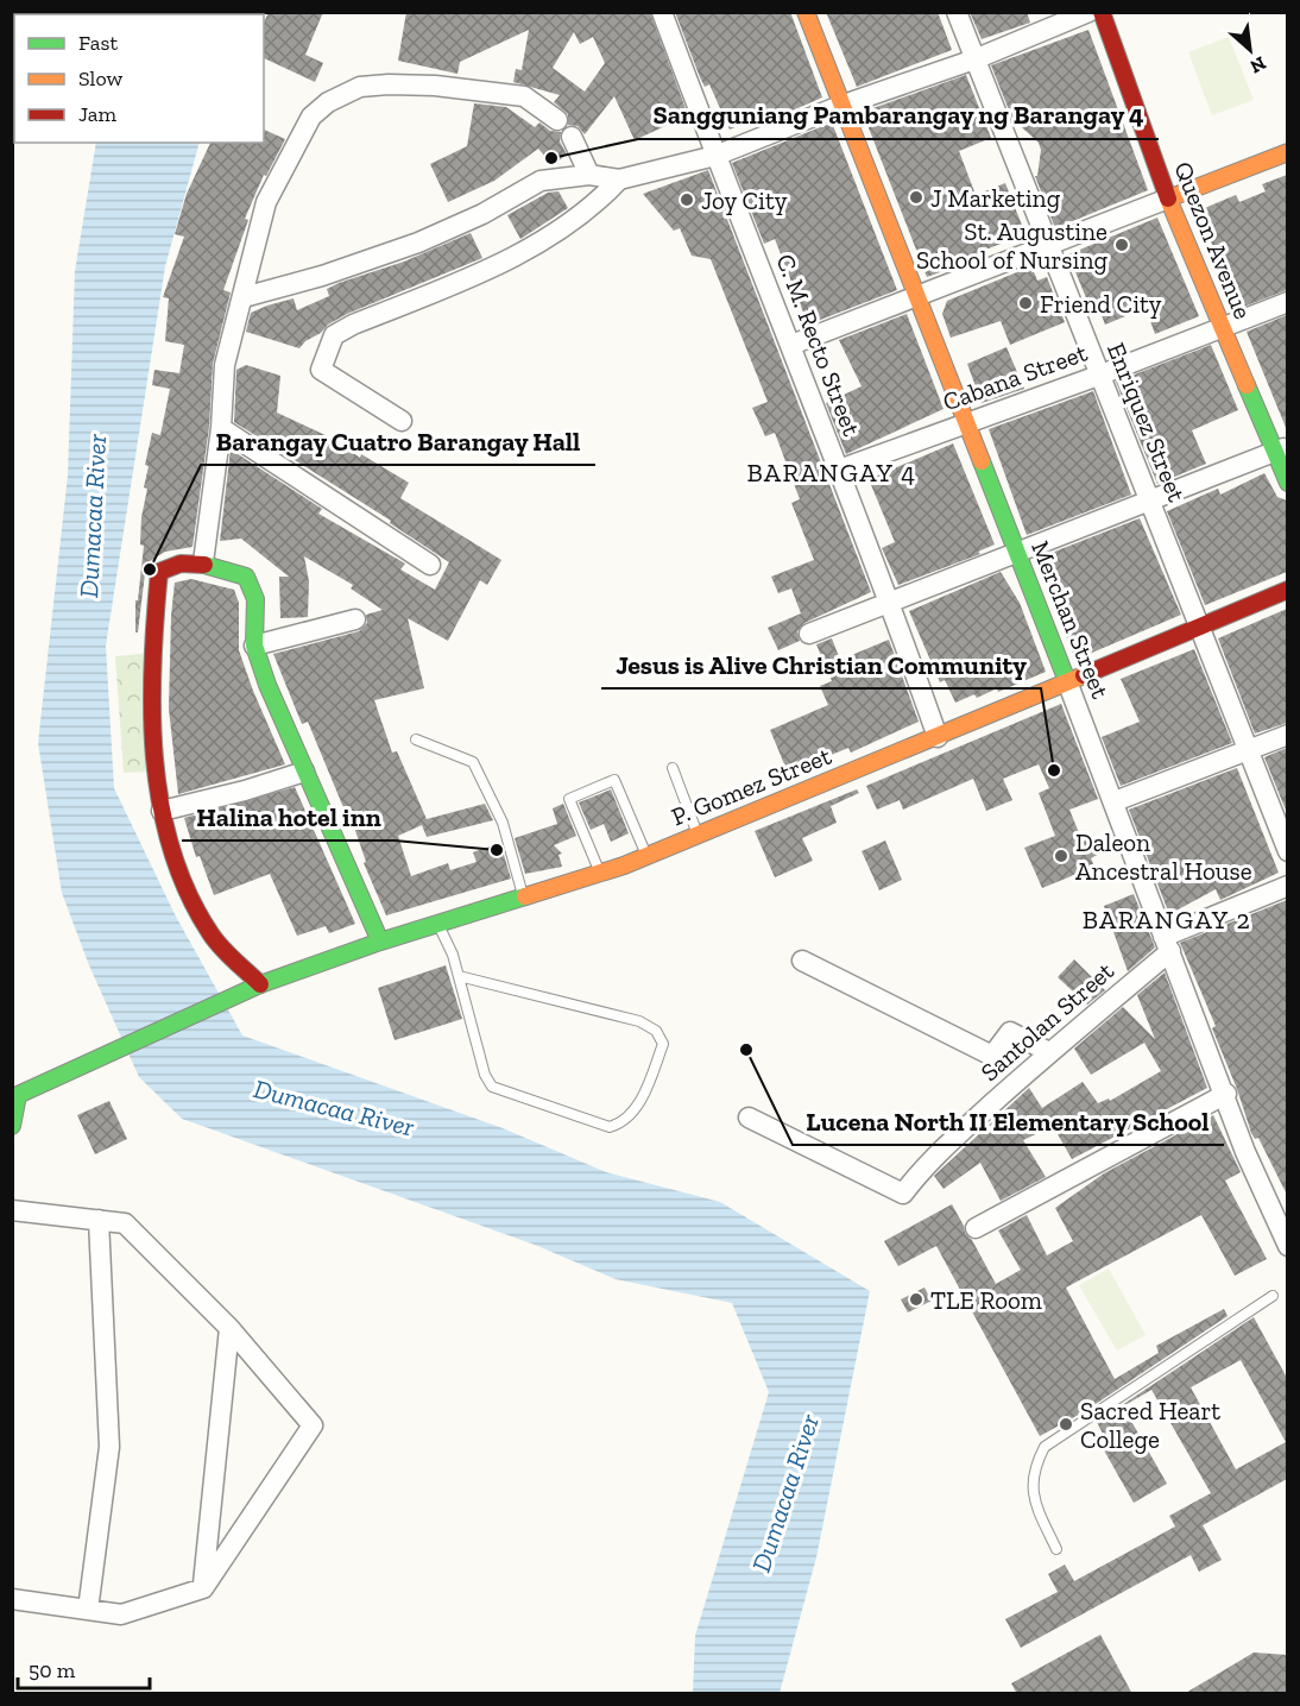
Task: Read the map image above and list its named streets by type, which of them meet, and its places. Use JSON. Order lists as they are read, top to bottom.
{
  "streets": {
    "main road": ["Quezon Avenue", "Merchan Street", "P. Gomez Street"],
    "street": [
      "C. M. Recto Street",
      "Cabana Street",
      "Enriquez Street",
      "Santolan Street"
    ]
  },
  "crossings": [
    ["Quezon Avenue", "Cabana Street"],
    ["C. M. Recto Street", "Cabana Street"],
    ["C. M. Recto Street", "P. Gomez Street"],
    ["Cabana Street", "Enriquez Street"],
    ["Cabana Street", "Merchan Street"],
    ["Enriquez Street", "P. Gomez Street"],
    ["Merchan Street", "P. Gomez Street"],
    ["Merchan Street", "Santolan Street"]
  ],
  "districts": ["BARANGAY 4", "BARANGAY 2"],
  "water": ["Dumacaa River"],
  "places": [
    "Sangguniang Pambarangay ng Barangay 4",
    "J Marketing",
    "Joy City",
    "St. Augustine School of Nursing",
    "Friend City",
    "Barangay Cuatro Barangay Hall",
    "Jesus is Alive Christian Community",
    "Halina hotel inn",
    "Daleon Ancestral House",
    "Lucena North II Elementary School",
    "TLE Room",
    "Sacred Heart College"
  ],
  "legend": ["Fast", "Slow", "Jam"],
  "scale_bar": "50 m",
  "north": "bottom right"
}
